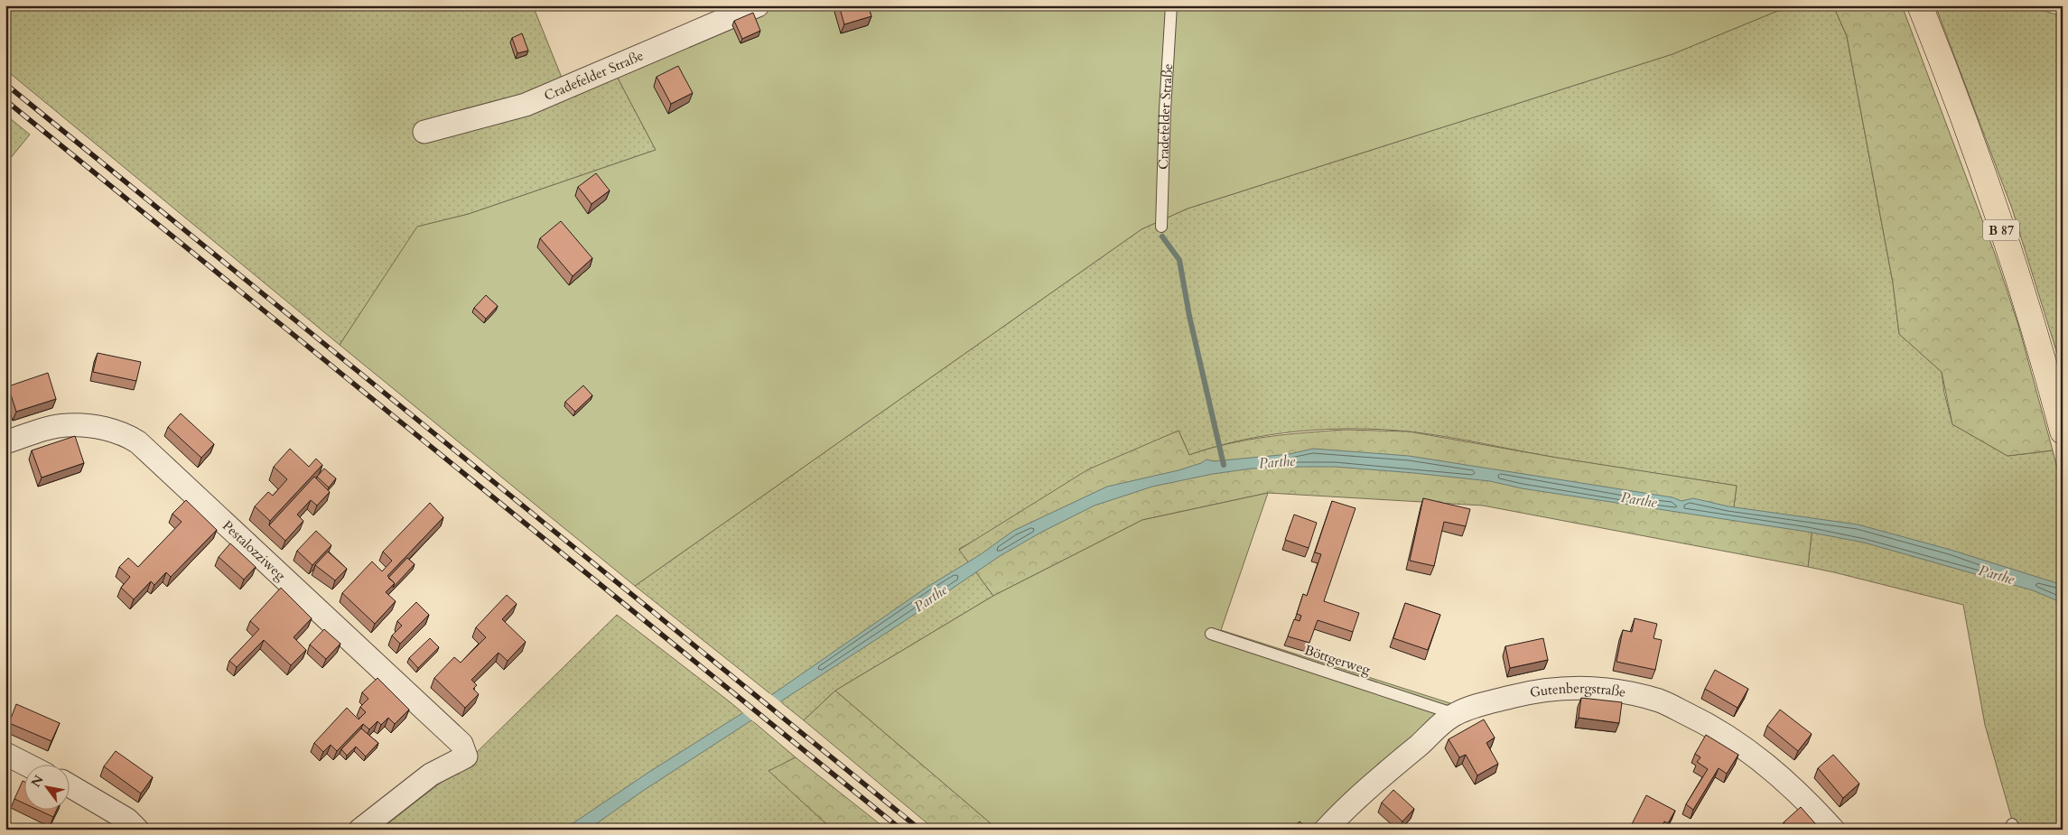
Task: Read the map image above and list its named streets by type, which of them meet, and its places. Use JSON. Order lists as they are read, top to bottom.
{
  "streets": {
    "main road": ["B 87"],
    "street": ["Cradefelder Straße", "Pestalozziweg", "Gutenbergstraße"],
    "lane": ["Böttgerweg"]
  },
  "crossings": [
    ["Böttgerweg", "Gutenbergstraße"]
  ],
  "water": ["Parthe"],
  "north": "top left"
}
